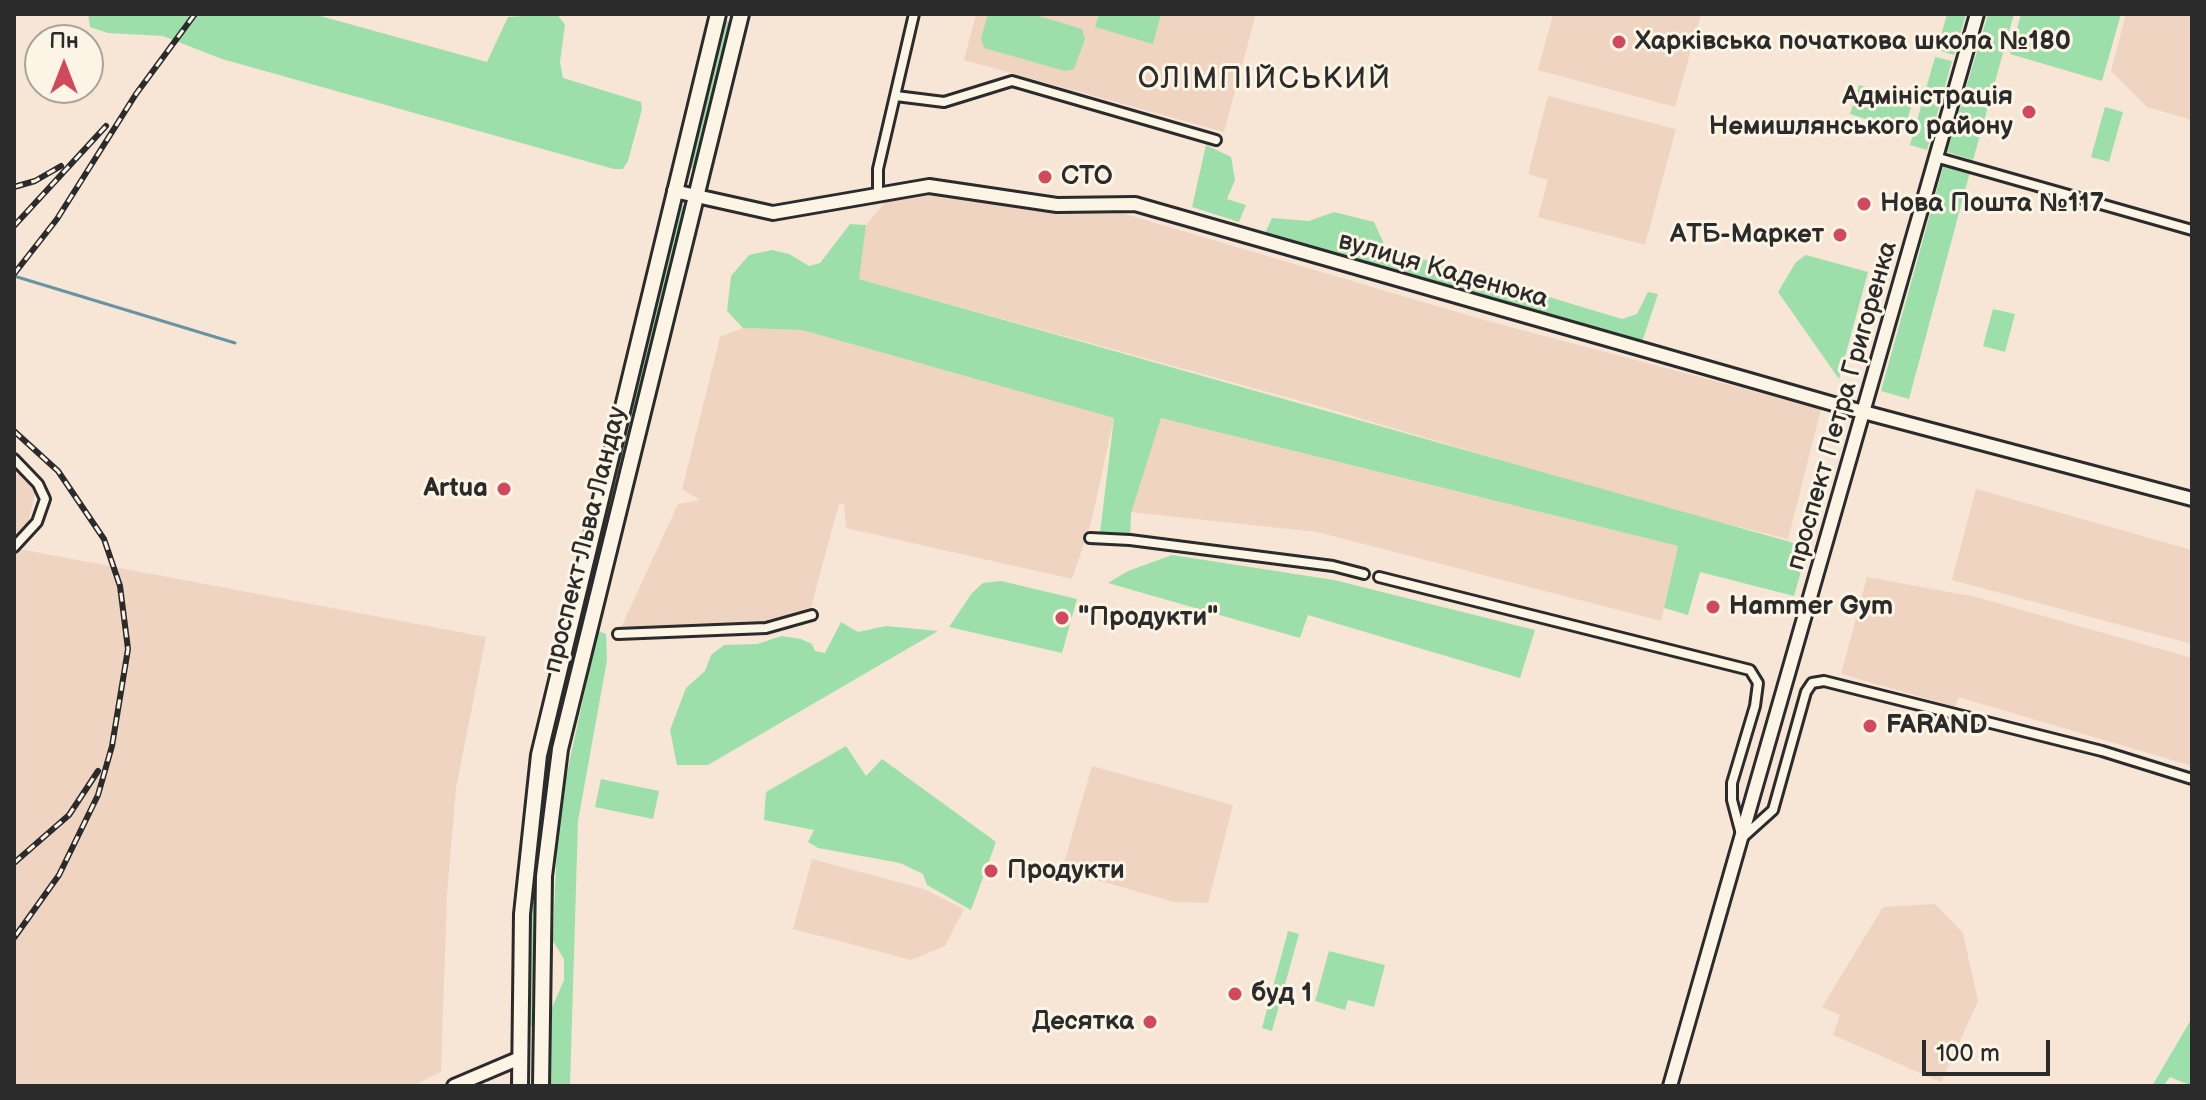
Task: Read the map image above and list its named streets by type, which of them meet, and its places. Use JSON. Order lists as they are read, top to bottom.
{
  "streets": {
    "main road": ["проспект Льва Ландау"],
    "street": ["вулиця Каденюка", "проспект Петра Григоренка"]
  },
  "crossings": [
    ["вулиця Каденюка", "проспект Петра Григоренка"],
    ["вулиця Каденюка", "проспект Льва Ландау"]
  ],
  "districts": ["ОЛІМПІЙСЬКИЙ"],
  "places": [
    "Харківська початкова школа №180",
    "Адміністрація Немишлянського району",
    "СТО",
    "Нова Пошта №117",
    "АТБ-Маркет",
    "Artua",
    "Hammer Gym",
    "\"Продукти\"",
    "FARAND",
    "Продукти",
    "буд 1",
    "Десятка"
  ],
  "scale_bar": "100 m",
  "north": "top"
}
